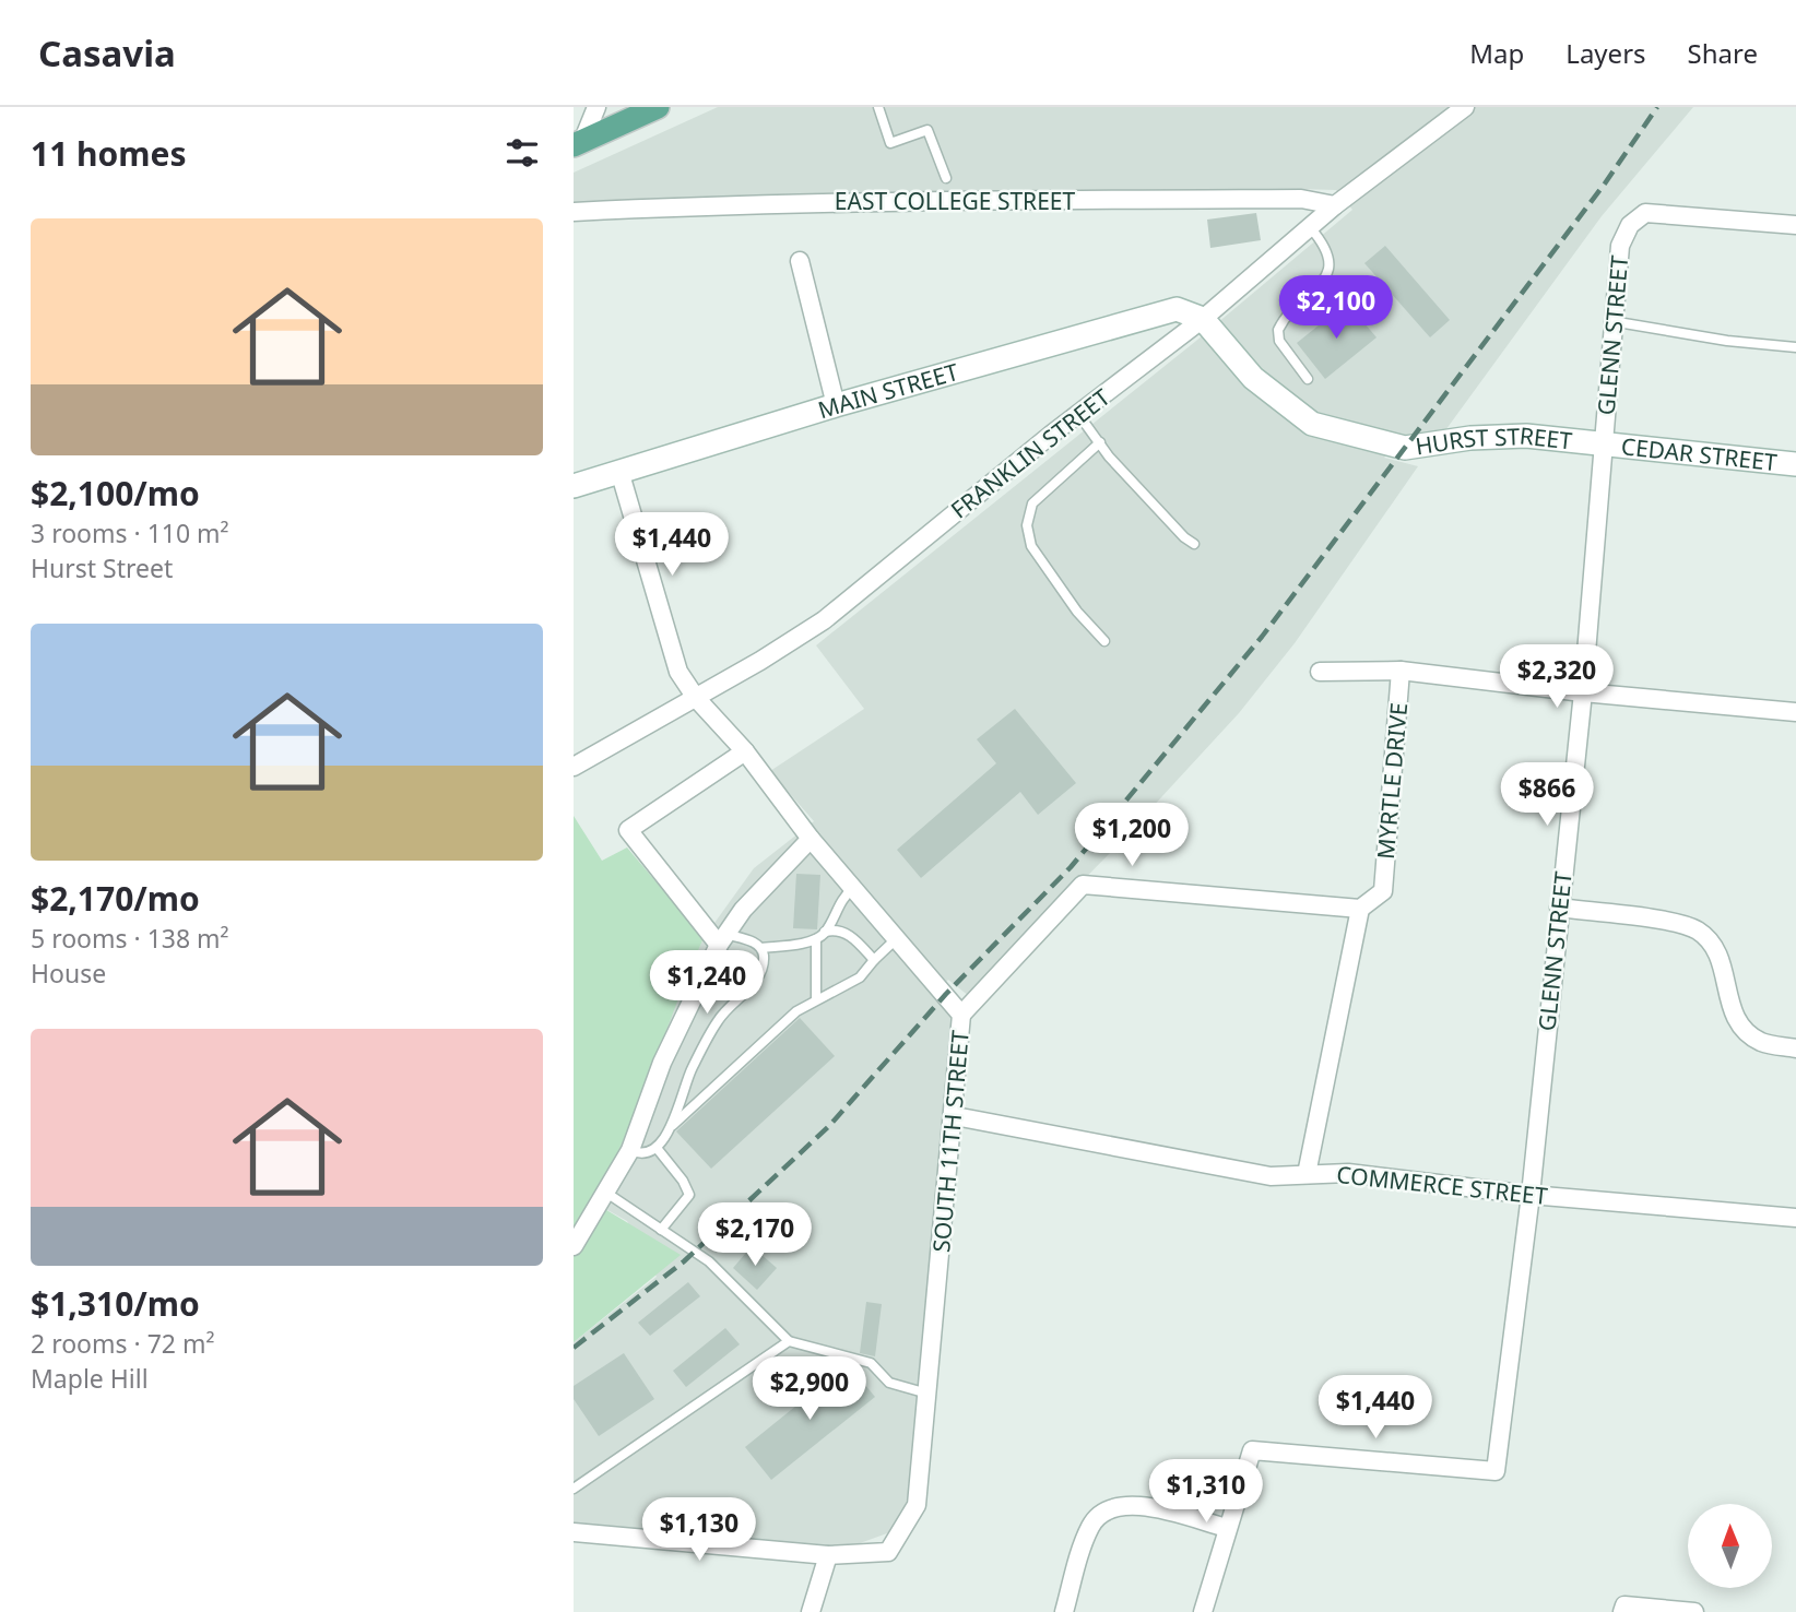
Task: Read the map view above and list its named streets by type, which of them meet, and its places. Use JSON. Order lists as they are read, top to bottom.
{
  "streets": {
    "street": [
      "EAST COLLEGE STREET",
      "GLENN STREET",
      "MAIN STREET",
      "HURST STREET",
      "FRANKLIN STREET",
      "CEDAR STREET",
      "MYRTLE DRIVE",
      "SOUTH 11TH STREET",
      "COMMERCE STREET"
    ]
  },
  "crossings": [
    ["EAST COLLEGE STREET", "FRANKLIN STREET"],
    ["GLENN STREET", "HURST STREET"],
    ["GLENN STREET", "CEDAR STREET"],
    ["GLENN STREET", "COMMERCE STREET"],
    ["MAIN STREET", "HURST STREET"],
    ["MAIN STREET", "FRANKLIN STREET"],
    ["MAIN STREET", "SOUTH 11TH STREET"],
    ["HURST STREET", "FRANKLIN STREET"],
    ["HURST STREET", "CEDAR STREET"],
    ["FRANKLIN STREET", "SOUTH 11TH STREET"],
    ["SOUTH 11TH STREET", "COMMERCE STREET"]
  ],
  "north": "top",
  "page": {
    "header": "Casavia",
    "nav": ["Map", "Layers", "Share"],
    "heading": "11 homes",
    "list": [
      {
        "name": "$2,100/mo",
        "note": "3 rooms · 110 m² · Hurst Street"
      },
      {
        "name": "$2,170/mo",
        "note": "5 rooms · 138 m² · House"
      },
      {
        "name": "$1,310/mo",
        "note": "2 rooms · 72 m² · Maple Hill"
      }
    ],
    "price": [
      "$2,100",
      "$1,440",
      "$2,320",
      "$866",
      "$1,200",
      "$1,240",
      "$2,170",
      "$2,900",
      "$1,440",
      "$1,310",
      "$1,130"
    ]
  }
}
